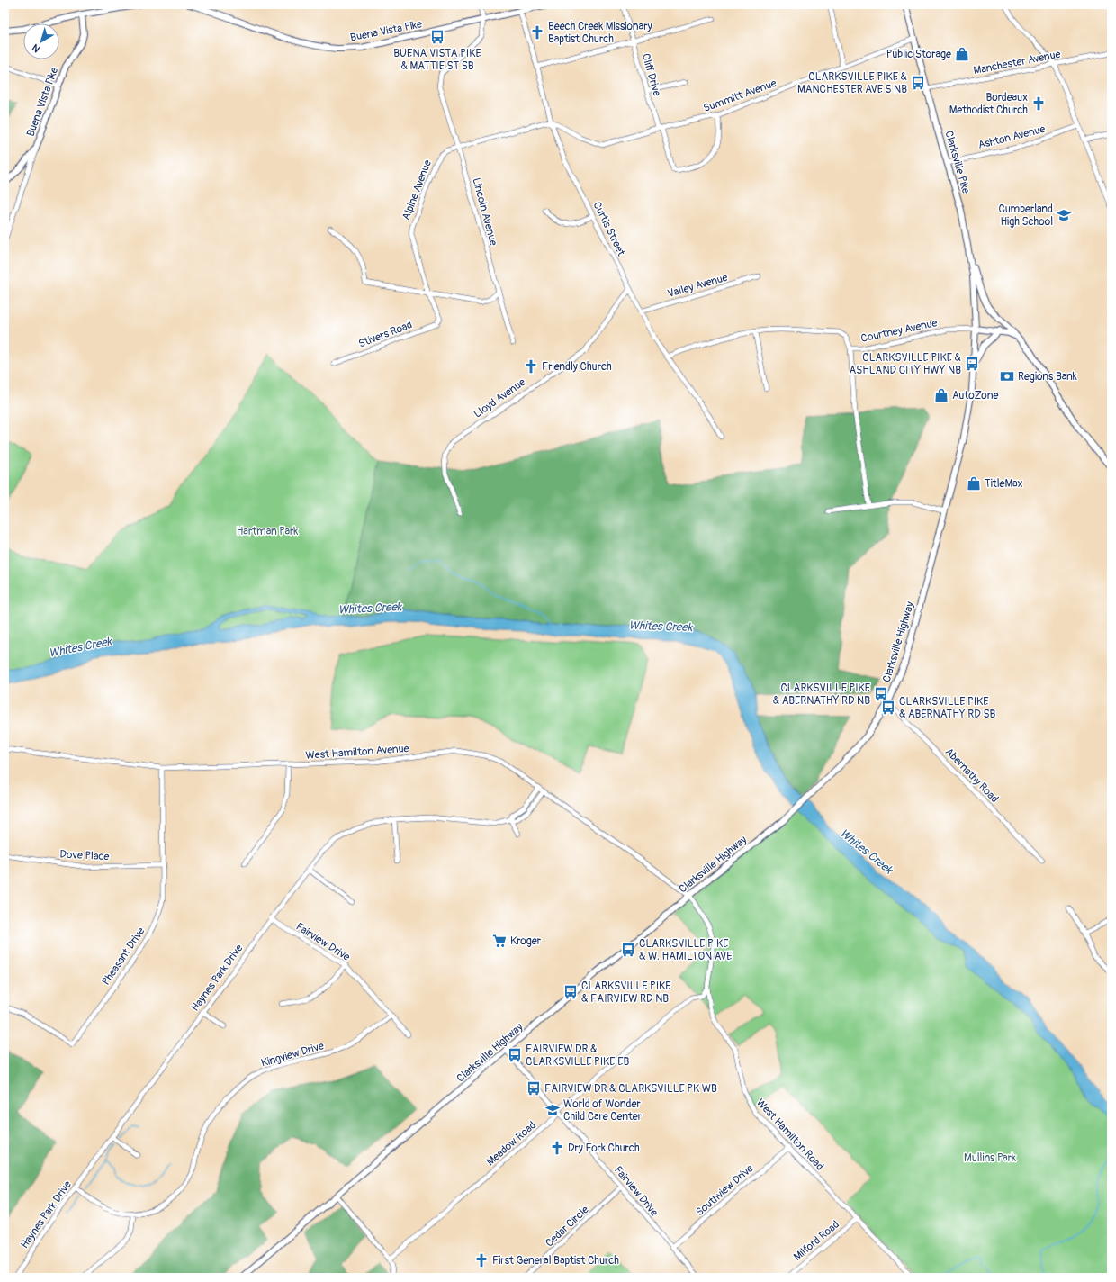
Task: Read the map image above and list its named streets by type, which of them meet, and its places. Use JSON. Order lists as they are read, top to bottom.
{
  "streets": {
    "main road": ["Buena Vista Pike", "Clarksville Pike", "Clarksville Highway"],
    "street": [
      "Manchester Avenue",
      "Cliff Drive",
      "Summitt Avenue",
      "Ashton Avenue",
      "Alpine Avenue",
      "Lincoln Avenue",
      "Curtis Street",
      "Valley Avenue",
      "Courtney Avenue",
      "Stivers Road",
      "Lloyd Avenue",
      "West Hamilton Avenue",
      "Abernathy Road",
      "Dove Place",
      "Fairview Drive",
      "Pheasant Drive",
      "Haynes Park Drive",
      "Kingview Drive",
      "West Hamilton Road",
      "Meadow Road",
      "Southview Drive",
      "Cedar Circle",
      "Milford Road"
    ]
  },
  "crossings": [
    ["Buena Vista Pike", "Lincoln Avenue"],
    ["Buena Vista Pike", "Curtis Street"],
    ["Manchester Avenue", "Clarksville Pike"],
    ["Cliff Drive", "Summitt Avenue"],
    ["Summitt Avenue", "Clarksville Pike"],
    ["Summitt Avenue", "Alpine Avenue"],
    ["Summitt Avenue", "Curtis Street"],
    ["Ashton Avenue", "Clarksville Pike"],
    ["Clarksville Pike", "Courtney Avenue"],
    ["Clarksville Pike", "Clarksville Highway"],
    ["Alpine Avenue", "Lincoln Avenue"],
    ["Alpine Avenue", "Curtis Street"],
    ["Alpine Avenue", "Stivers Road"],
    ["Curtis Street", "Valley Avenue"],
    ["Curtis Street", "Courtney Avenue"],
    ["Curtis Street", "Lloyd Avenue"],
    ["Courtney Avenue", "Clarksville Highway"],
    ["Clarksville Highway", "West Hamilton Avenue"],
    ["Clarksville Highway", "Abernathy Road"],
    ["Clarksville Highway", "Fairview Drive"],
    ["Clarksville Highway", "West Hamilton Road"],
    ["West Hamilton Avenue", "Pheasant Drive"],
    ["West Hamilton Avenue", "Haynes Park Drive"],
    ["West Hamilton Avenue", "West Hamilton Road"],
    ["Dove Place", "Pheasant Drive"],
    ["Fairview Drive", "Haynes Park Drive"],
    ["Fairview Drive", "Kingview Drive"],
    ["Fairview Drive", "Meadow Road"],
    ["Fairview Drive", "Southview Drive"],
    ["Fairview Drive", "Cedar Circle"],
    ["Haynes Park Drive", "Kingview Drive"],
    ["West Hamilton Road", "Meadow Road"],
    ["West Hamilton Road", "Southview Drive"],
    ["West Hamilton Road", "Milford Road"]
  ],
  "water": ["Whites Creek"],
  "parks": ["Hartman Park", "Mullins Park"],
  "places": {
    "church": [
      "Beech Creek Missionary Baptist Church",
      "Bordeaux Methodist Church",
      "Friendly Church",
      "Dry Fork Church",
      "First General Baptist Church"
    ],
    "bus stop": [
      "BUENA VISTA PIKE & MATTIE ST SB",
      "CLARKSVILLE PIKE & MANCHESTER AVE S NB",
      "CLARKSVILLE PIKE & ASHLAND CITY HWY NB",
      "CLARKSVILLE PIKE & ABERNATHY RD NB",
      "CLARKSVILLE PIKE & ABERNATHY RD SB",
      "CLARKSVILLE PIKE & W. HAMILTON AVE",
      "CLARKSVILLE PIKE & FAIRVIEW RD NB",
      "FAIRVIEW DR & CLARKSVILLE PIKE EB",
      "FAIRVIEW DR & CLARKSVILLE PK WB"
    ],
    "shop": ["Public Storage", "AutoZone", "TitleMax"],
    "school or university": ["Cumberland High School", "World of Wonder Child Care Center"],
    "bank": ["Regions Bank"],
    "supermarket": ["Kroger"]
  },
  "north": "bottom left"
}
